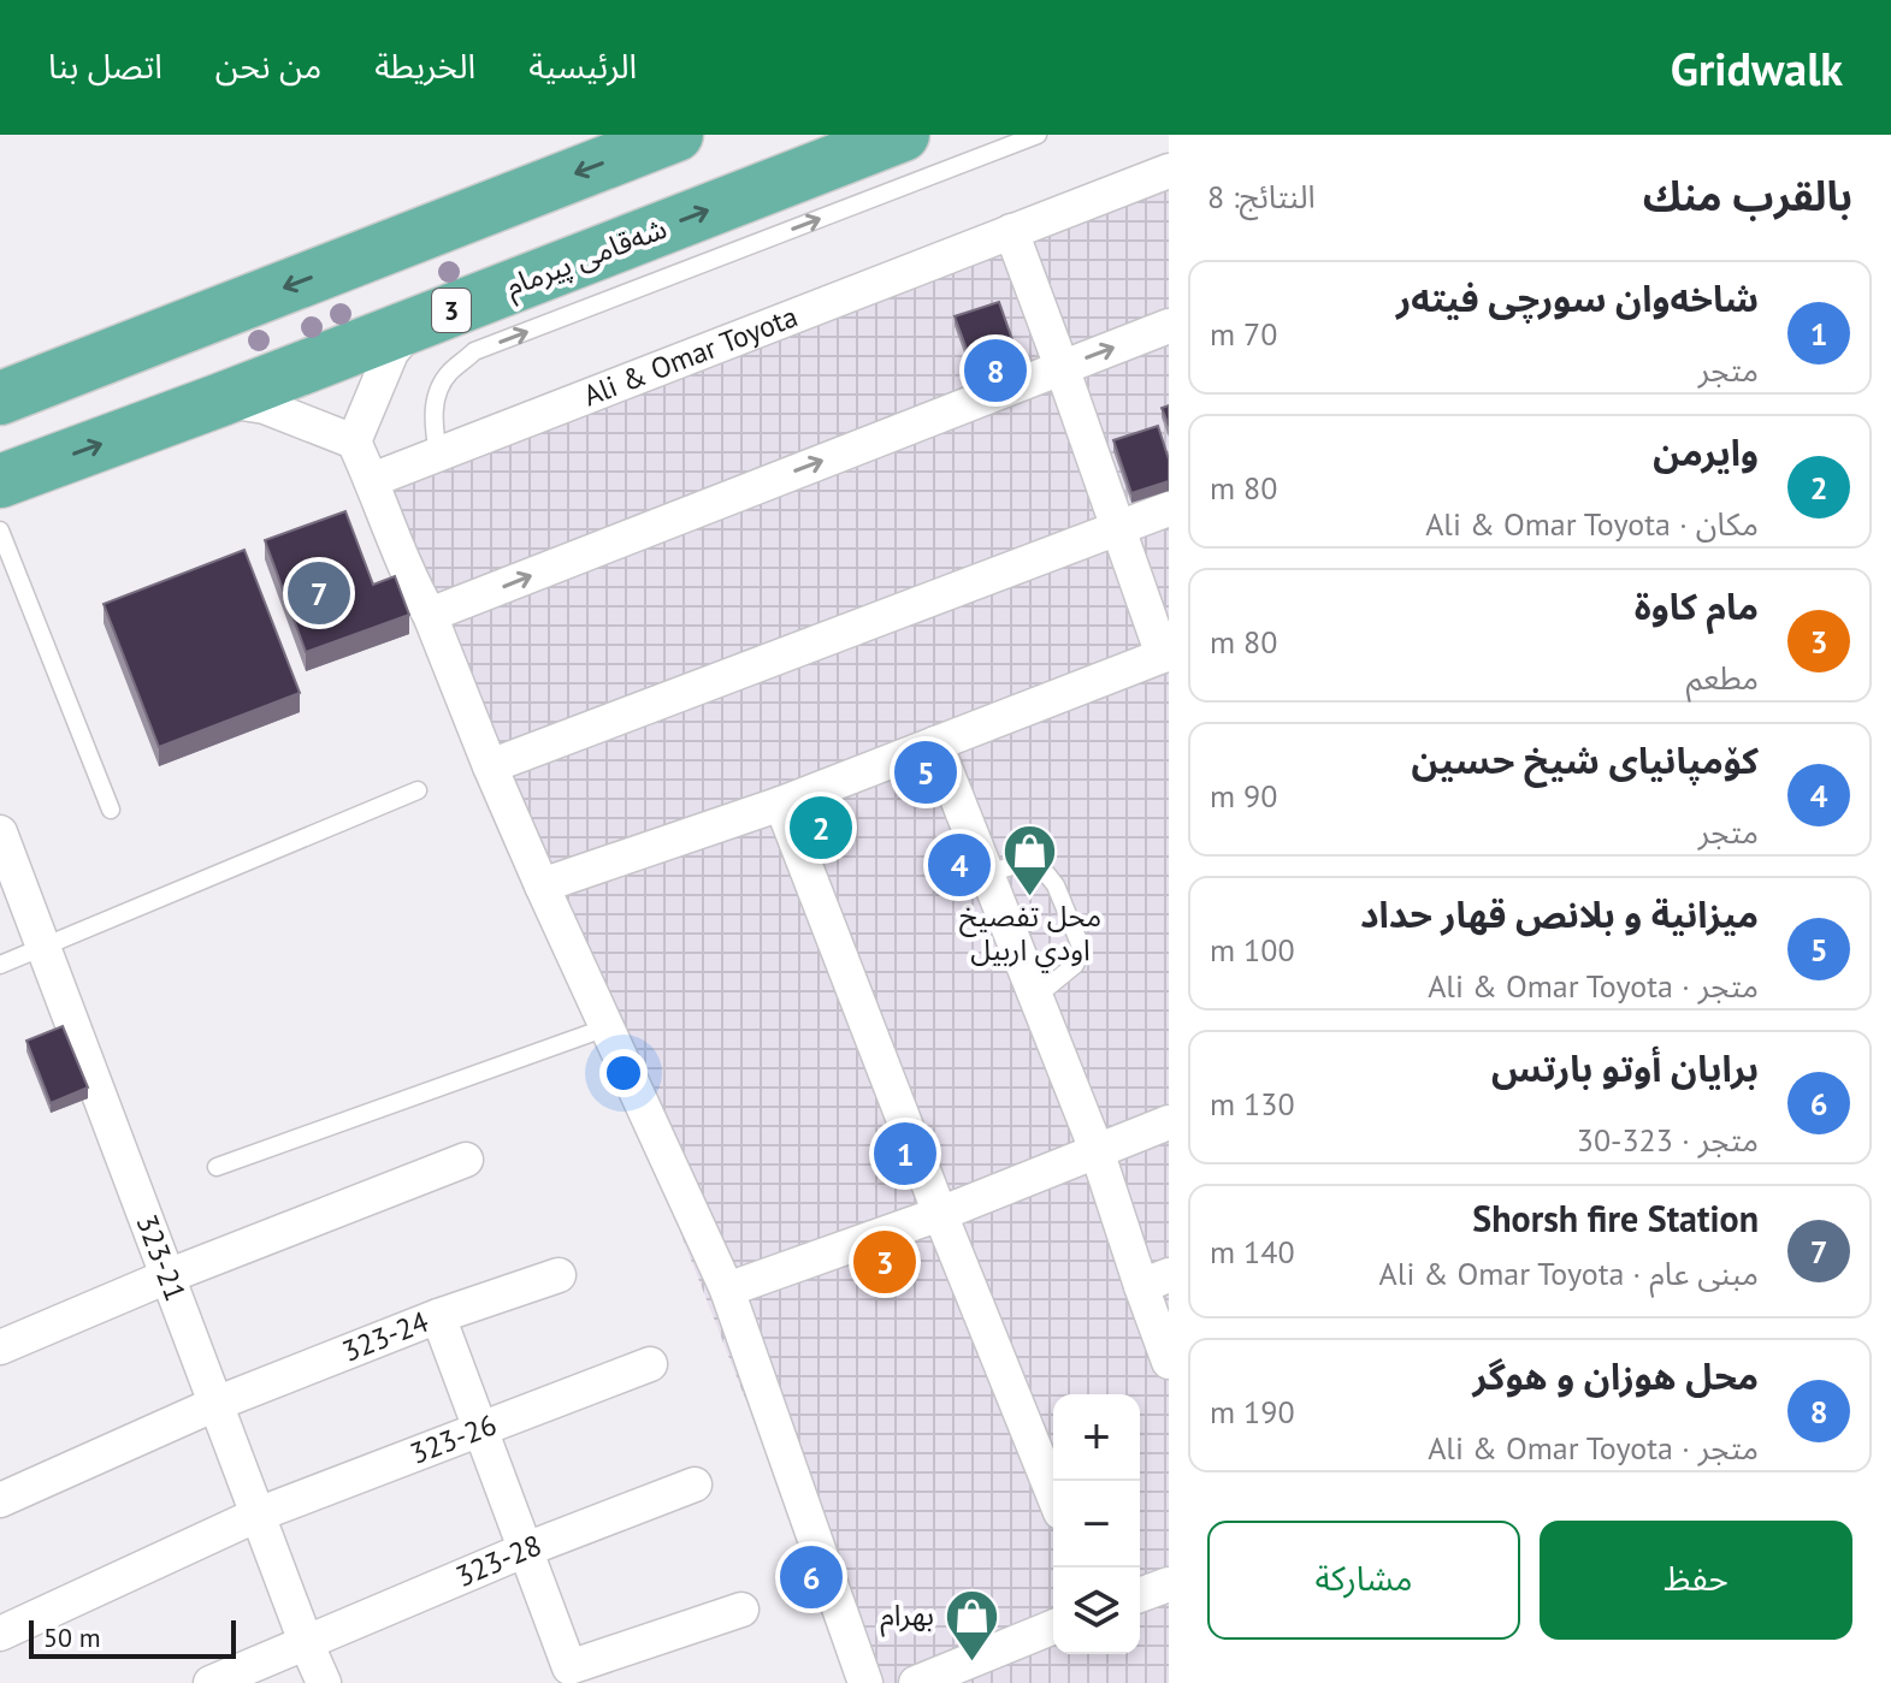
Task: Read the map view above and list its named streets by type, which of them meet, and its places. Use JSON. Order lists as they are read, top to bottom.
{
  "streets": {
    "highway": ["شەقامی پیرمام", "3"],
    "street": [
      "Ali & Omar Toyota",
      "323-21",
      "323-24",
      "323-26",
      "323-28"
    ]
  },
  "crossings": [
    ["323-21", "323-24"],
    ["323-21", "323-26"],
    ["323-21", "323-28"]
  ],
  "places": {
    "shop": ["محل تفصيخ اودي اربيل", "بهرام"]
  },
  "scale_bar": "50 m",
  "page": {
    "header": "Gridwalk",
    "nav": [
      "الرئيسية",
      "الخريطة",
      "من نحن",
      "اتصل بنا"
    ],
    "heading": ["بالقرب منك", "النتائج: 8"],
    "list": [
      {
        "mark": "1",
        "name": "شاخەوان سورچی فیتەر",
        "note": "متجر",
        "value": "70 m"
      },
      {
        "mark": "2",
        "name": "وایرمن",
        "note": "مكان · Ali & Omar Toyota",
        "value": "80 m"
      },
      {
        "mark": "3",
        "name": "مام كاوة",
        "note": "مطعم",
        "value": "80 m"
      },
      {
        "mark": "4",
        "name": "کۆمپانیای شیخ حسین",
        "note": "متجر",
        "value": "90 m"
      },
      {
        "mark": "5",
        "name": "ميزانية و بلانص قهار حداد",
        "note": "متجر · Ali & Omar Toyota",
        "value": "100 m"
      },
      {
        "mark": "6",
        "name": "برايان أوتو بارتس",
        "note": "متجر · 323-30",
        "value": "130 m"
      },
      {
        "mark": "7",
        "name": "Shorsh fire Station",
        "note": "مبنى عام · Ali & Omar Toyota",
        "value": "140 m"
      },
      {
        "mark": "8",
        "name": "محل هوزان و هوگر",
        "note": "متجر · Ali & Omar Toyota",
        "value": "190 m"
      }
    ],
    "pins": [
      "8",
      "7",
      "5",
      "2",
      "4",
      "1",
      "3",
      "6"
    ],
    "map_buttons": ["+", "−"],
    "buttons": ["حفظ", "مشاركة"],
    "scale": "50 m"
  }
}
